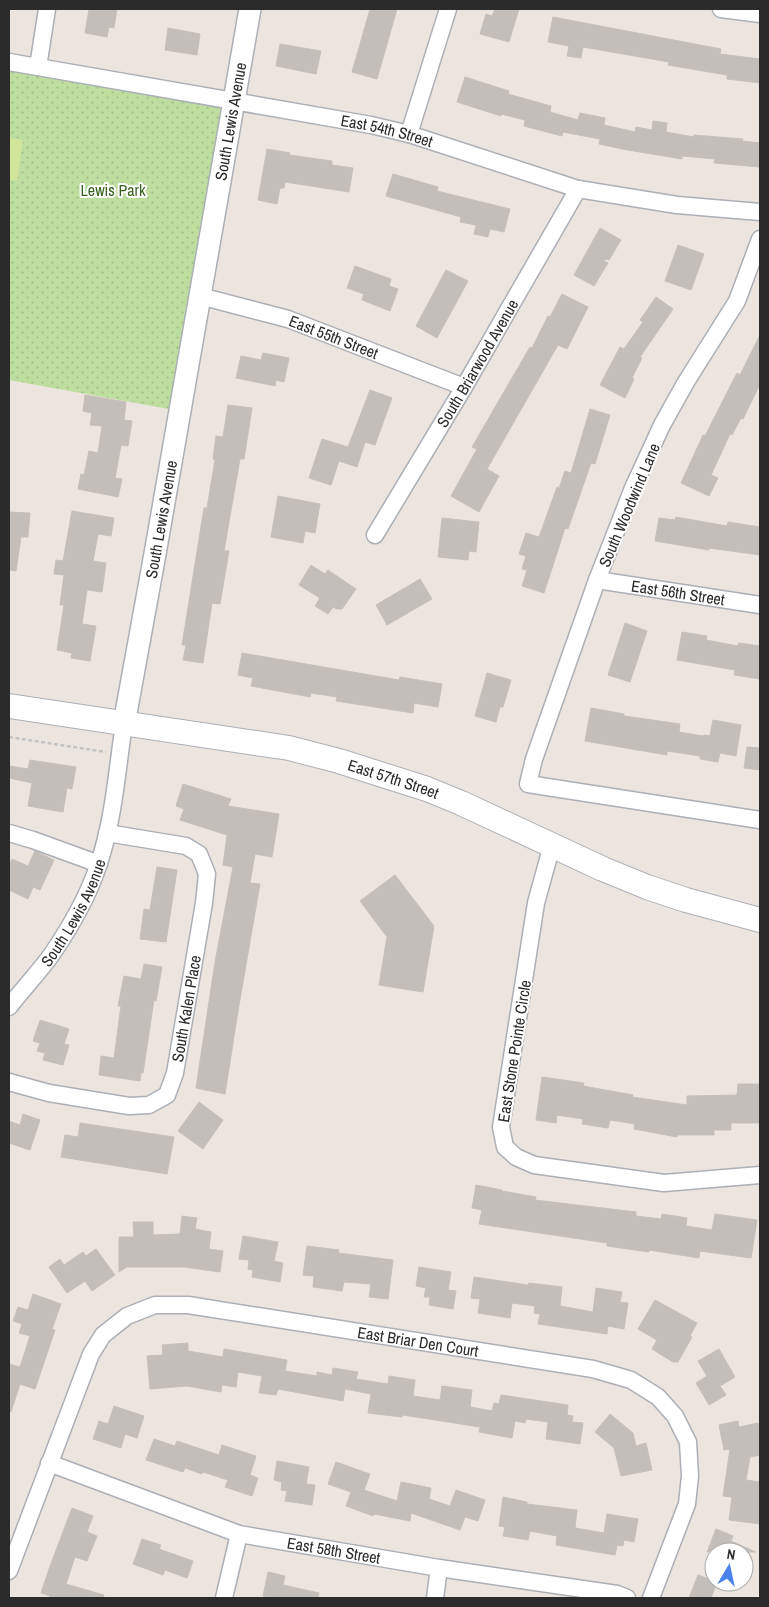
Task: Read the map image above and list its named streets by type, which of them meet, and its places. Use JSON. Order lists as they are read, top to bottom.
{
  "streets": {
    "main road": ["East 57th Street"],
    "street": [
      "South Lewis Avenue",
      "East 54th Street",
      "East 55th Street",
      "South Briarwood Avenue",
      "South Woodwind Lane",
      "East 56th Street",
      "South Kalen Place",
      "East Stone Pointe Circle",
      "East Briar Den Court",
      "East 58th Street"
    ]
  },
  "crossings": [
    ["South Lewis Avenue", "East 54th Street"],
    ["South Lewis Avenue", "East 55th Street"],
    ["South Lewis Avenue", "East 57th Street"],
    ["South Lewis Avenue", "South Kalen Place"],
    ["East 54th Street", "South Briarwood Avenue"],
    ["East 55th Street", "South Briarwood Avenue"],
    ["South Woodwind Lane", "East 56th Street"],
    ["East 57th Street", "East Stone Pointe Circle"],
    ["East Briar Den Court", "East 58th Street"]
  ],
  "parks": ["Lewis Park"],
  "north": "top"
}
